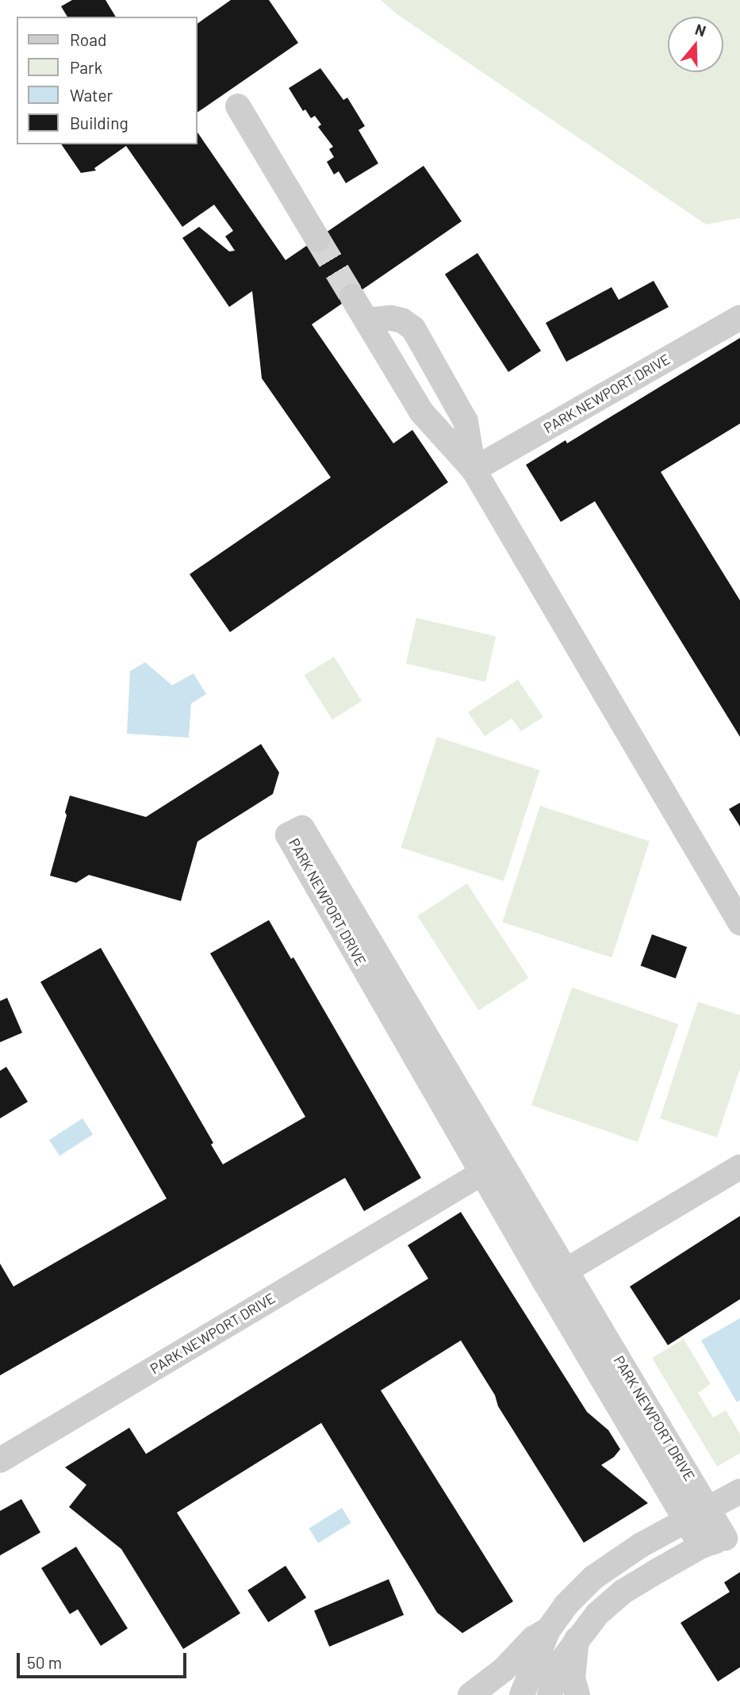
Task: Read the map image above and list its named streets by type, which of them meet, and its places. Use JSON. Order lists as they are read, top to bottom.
{
  "streets": {
    "street": ["PARK NEWPORT DRIVE"]
  },
  "legend": [
    "Road",
    "Park",
    "Water",
    "Building"
  ],
  "scale_bar": "50 m",
  "north": "top"
}
